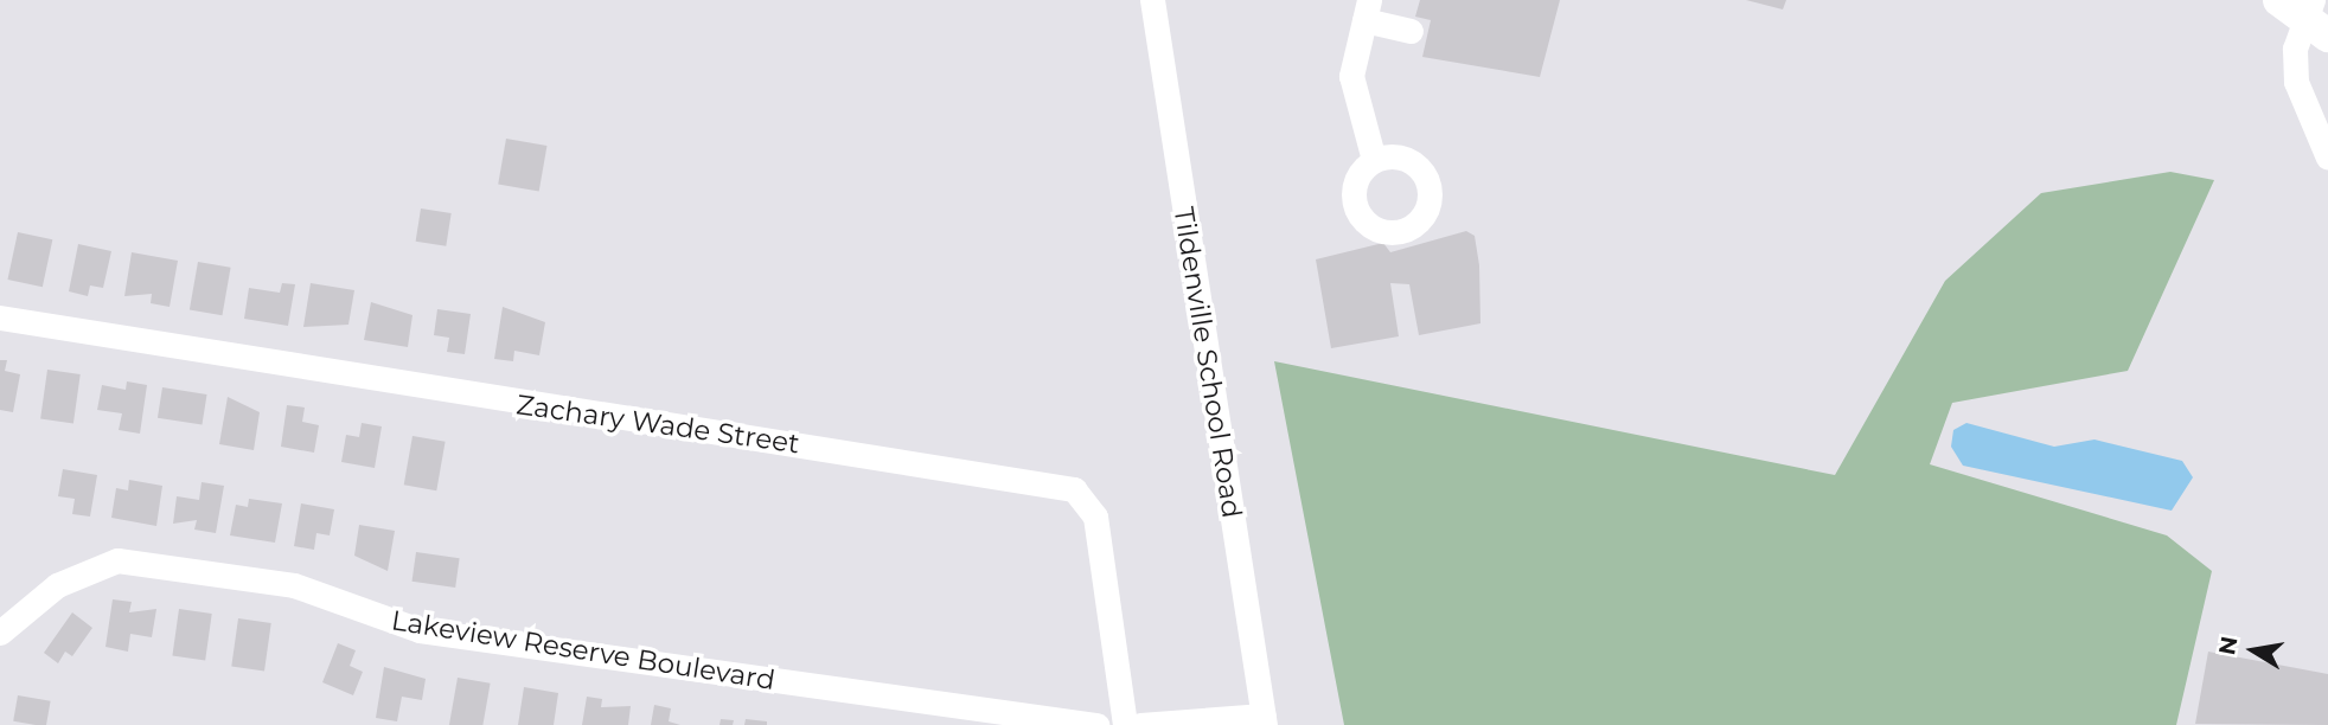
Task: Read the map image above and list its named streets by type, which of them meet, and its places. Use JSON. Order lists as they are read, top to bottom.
{
  "streets": {
    "street": ["Tildenville School Road", "Zachary Wade Street", "Lakeview Reserve Boulevard"]
  },
  "north": "left"
}
